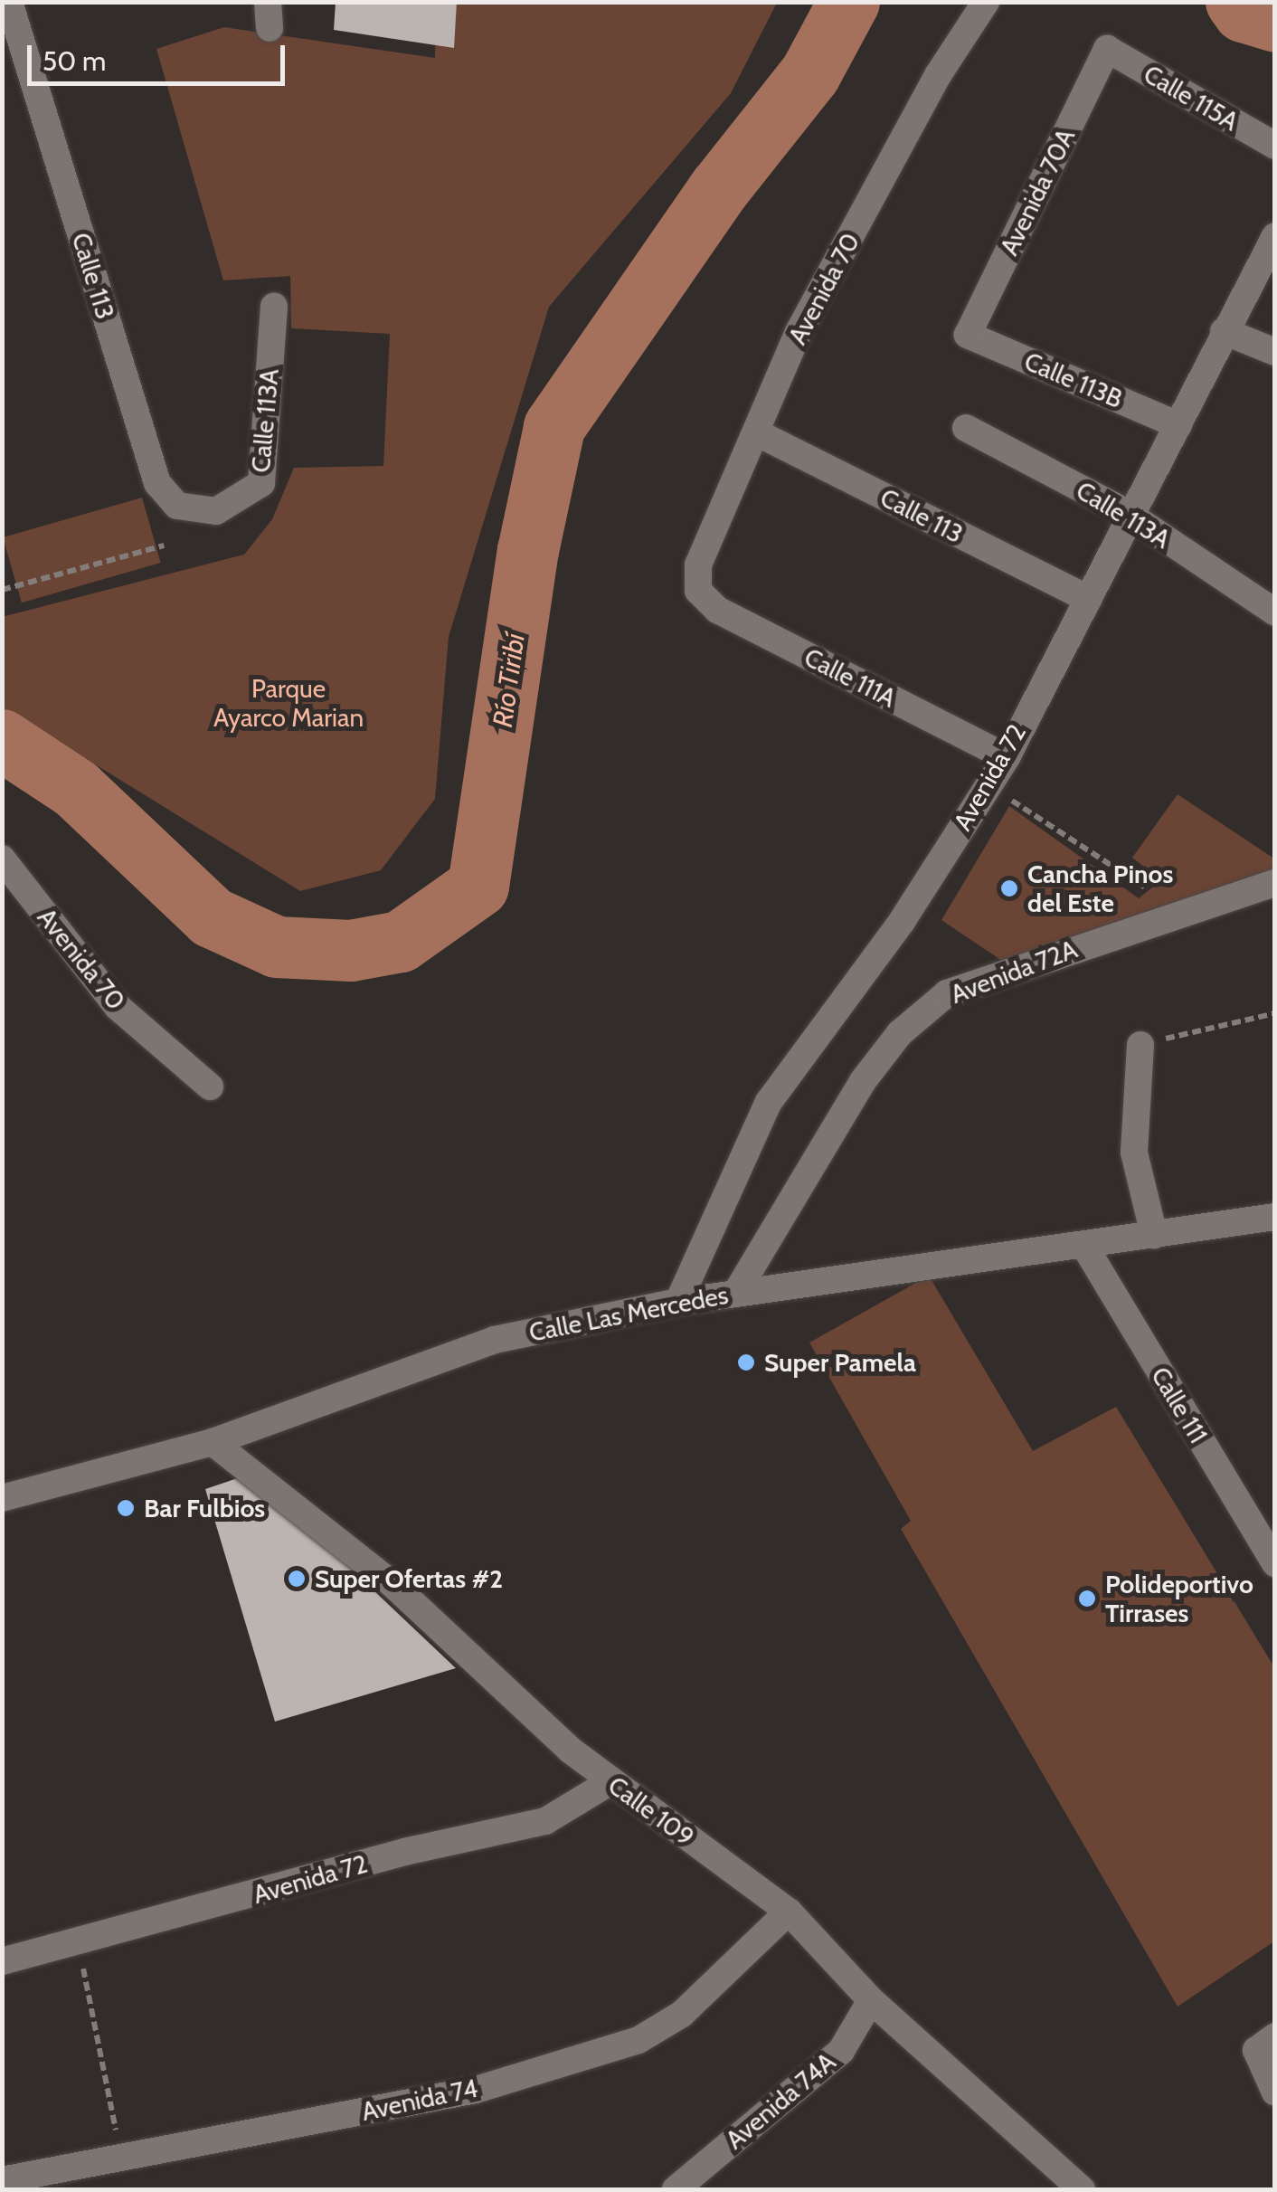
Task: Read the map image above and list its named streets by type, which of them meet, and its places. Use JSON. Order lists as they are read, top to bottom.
{
  "streets": {
    "street": [
      "Calle 115A",
      "Avenida 70A",
      "Calle 113",
      "Avenida 70",
      "Calle 113B",
      "Calle 113A",
      "Calle 111A",
      "Avenida 72",
      "Avenida 72A",
      "Calle Las Mercedes",
      "Calle 111",
      "Calle 109",
      "Avenida 74",
      "Avenida 74A"
    ]
  },
  "crossings": [
    ["Calle 115A", "Avenida 70A"],
    ["Avenida 70A", "Calle 113B"],
    ["Calle 113", "Avenida 70"],
    ["Calle 113", "Calle 113A"],
    ["Calle 113", "Avenida 72"],
    ["Avenida 70", "Calle 111A"],
    ["Calle 113B", "Avenida 72"],
    ["Calle 113A", "Avenida 72"],
    ["Calle 111A", "Avenida 72"],
    ["Avenida 72", "Calle Las Mercedes"],
    ["Avenida 72", "Calle 109"],
    ["Avenida 72A", "Calle Las Mercedes"],
    ["Calle Las Mercedes", "Calle 111"],
    ["Calle Las Mercedes", "Calle 109"],
    ["Calle 109", "Avenida 74"],
    ["Calle 109", "Avenida 74A"]
  ],
  "water": ["Río Tiribí"],
  "parks": ["Parque Ayarco Marian"],
  "places": [
    "Cancha Pinos del Este",
    "Super Pamela",
    "Bar Fulbios",
    "Super Ofertas #2",
    "Polideportivo Tirrases"
  ],
  "scale_bar": "50 m"
}
